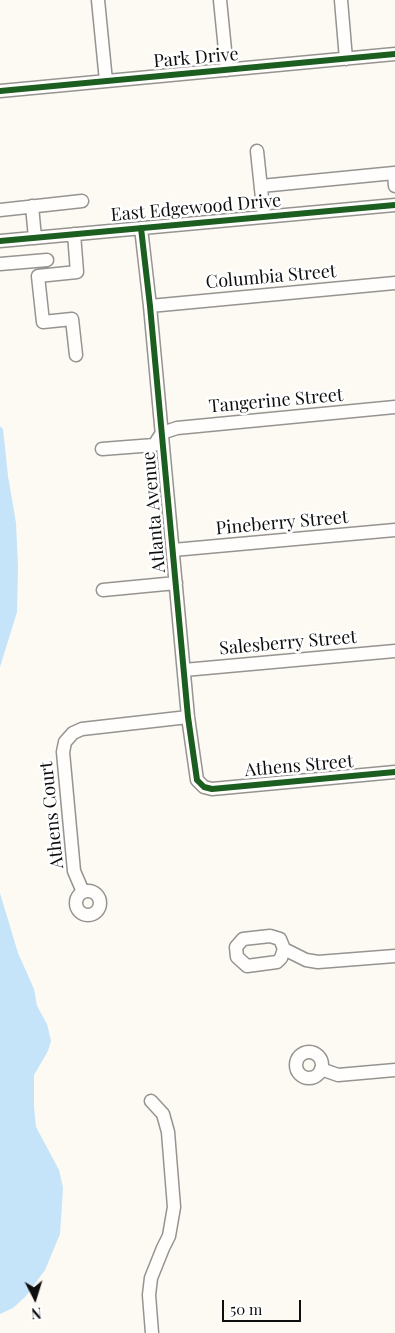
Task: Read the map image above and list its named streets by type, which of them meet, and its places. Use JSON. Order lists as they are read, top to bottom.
{
  "streets": {
    "street": [
      "Park Drive",
      "East Edgewood Drive",
      "Columbia Street",
      "Tangerine Street",
      "Atlanta Avenue",
      "Pineberry Street",
      "Salesberry Street",
      "Athens Street",
      "Athens Court"
    ]
  },
  "crossings": [
    ["East Edgewood Drive", "Atlanta Avenue"],
    ["Columbia Street", "Atlanta Avenue"],
    ["Tangerine Street", "Atlanta Avenue"],
    ["Atlanta Avenue", "Pineberry Street"],
    ["Atlanta Avenue", "Salesberry Street"],
    ["Atlanta Avenue", "Athens Street"],
    ["Atlanta Avenue", "Athens Court"]
  ],
  "scale_bar": "50 m",
  "north": "bottom"
}
